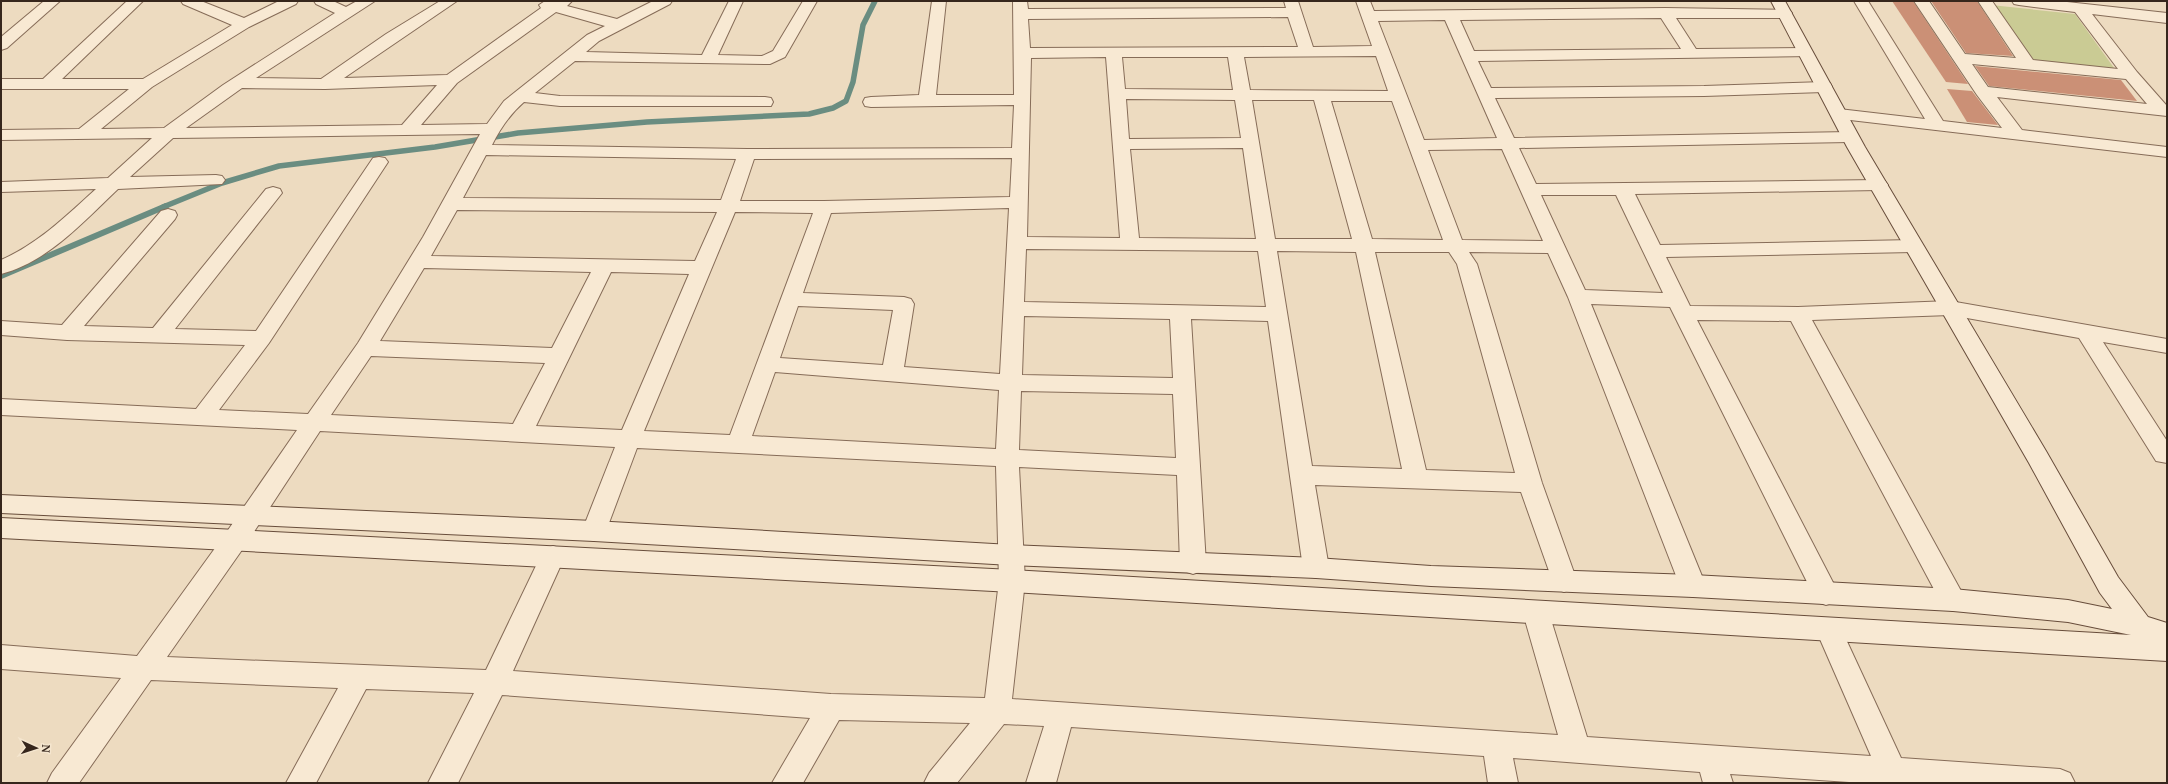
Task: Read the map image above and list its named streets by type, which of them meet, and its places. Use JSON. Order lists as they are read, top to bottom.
{
  "north": "right"
}
